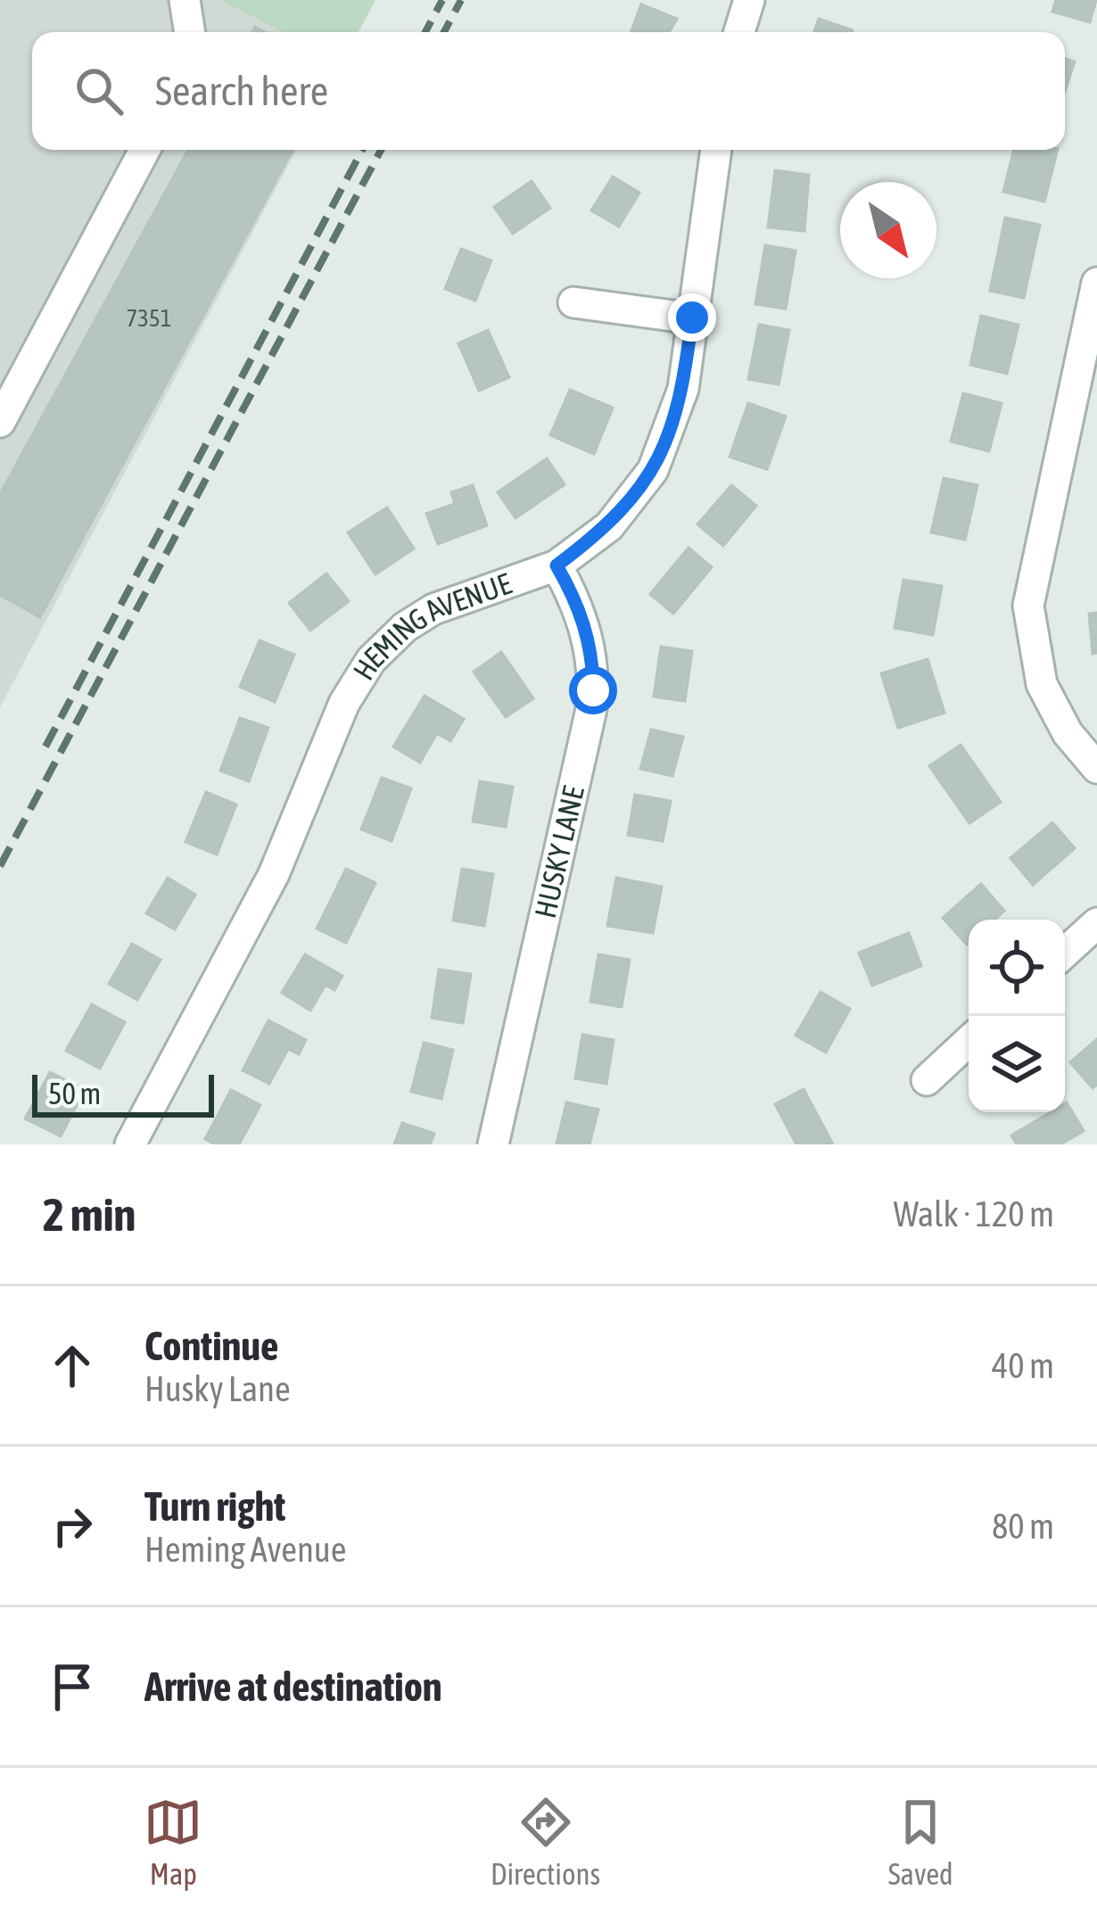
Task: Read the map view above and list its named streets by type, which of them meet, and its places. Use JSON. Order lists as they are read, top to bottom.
{
  "streets": {
    "street": ["HEMING AVENUE", "HUSKY LANE"]
  },
  "crossings": [
    ["HEMING AVENUE", "HUSKY LANE"]
  ],
  "house_numbers": ["7351"],
  "scale_bar": "50 m",
  "north": "bottom right",
  "page": {
    "search": "Search here",
    "scale": "50 m",
    "heading": ["2 min", "Walk · 120 m"],
    "list": [
      ["Continue", "Husky Lane", "40 m"],
      ["Turn right", "Heming Avenue", "80 m"],
      "Arrive at destination"
    ],
    "nav": ["Map", "Directions", "Saved"]
  }
}
